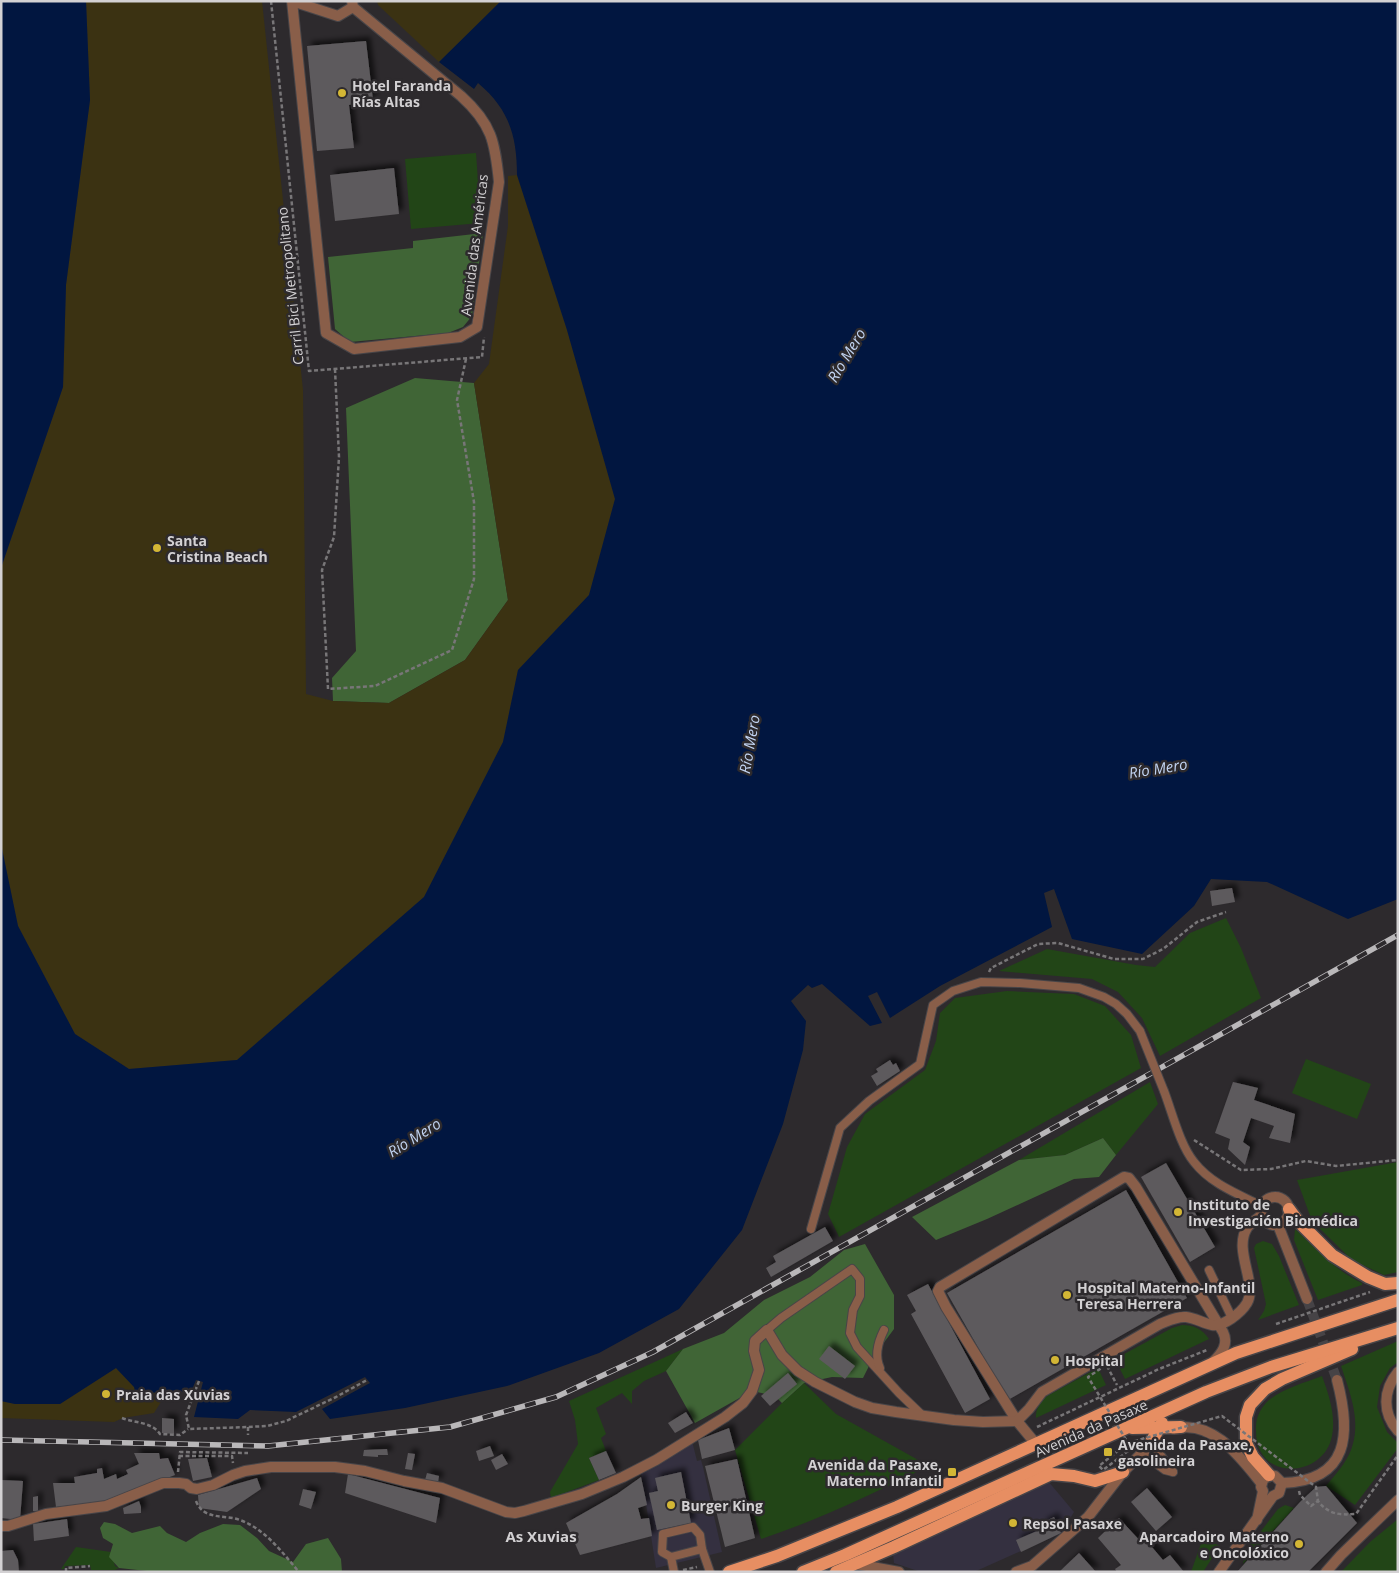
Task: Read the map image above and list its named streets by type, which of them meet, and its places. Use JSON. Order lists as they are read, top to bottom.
{
  "streets": {
    "main road": ["Avenida da Pasaxe"],
    "street": ["Avenida das Américas"],
    "path": ["Carril Bici Metropolitano"]
  },
  "districts": ["As Xuvias"],
  "water": ["Río Mero"],
  "places": {
    "other": [
      "Hotel Faranda Rías Altas",
      "Santa Cristina Beach",
      "Instituto de Investigación Biomédica",
      "Hospital Materno-Infantil Teresa Herrera",
      "Hospital",
      "Praia das Xuvias",
      "Burger King",
      "Repsol Pasaxe",
      "Aparcadoiro Materno e Oncolóxico"
    ],
    "transit": ["Avenida da Pasaxe, gasolineira", "Avenida da Pasaxe, Materno Infantil"]
  }
}
